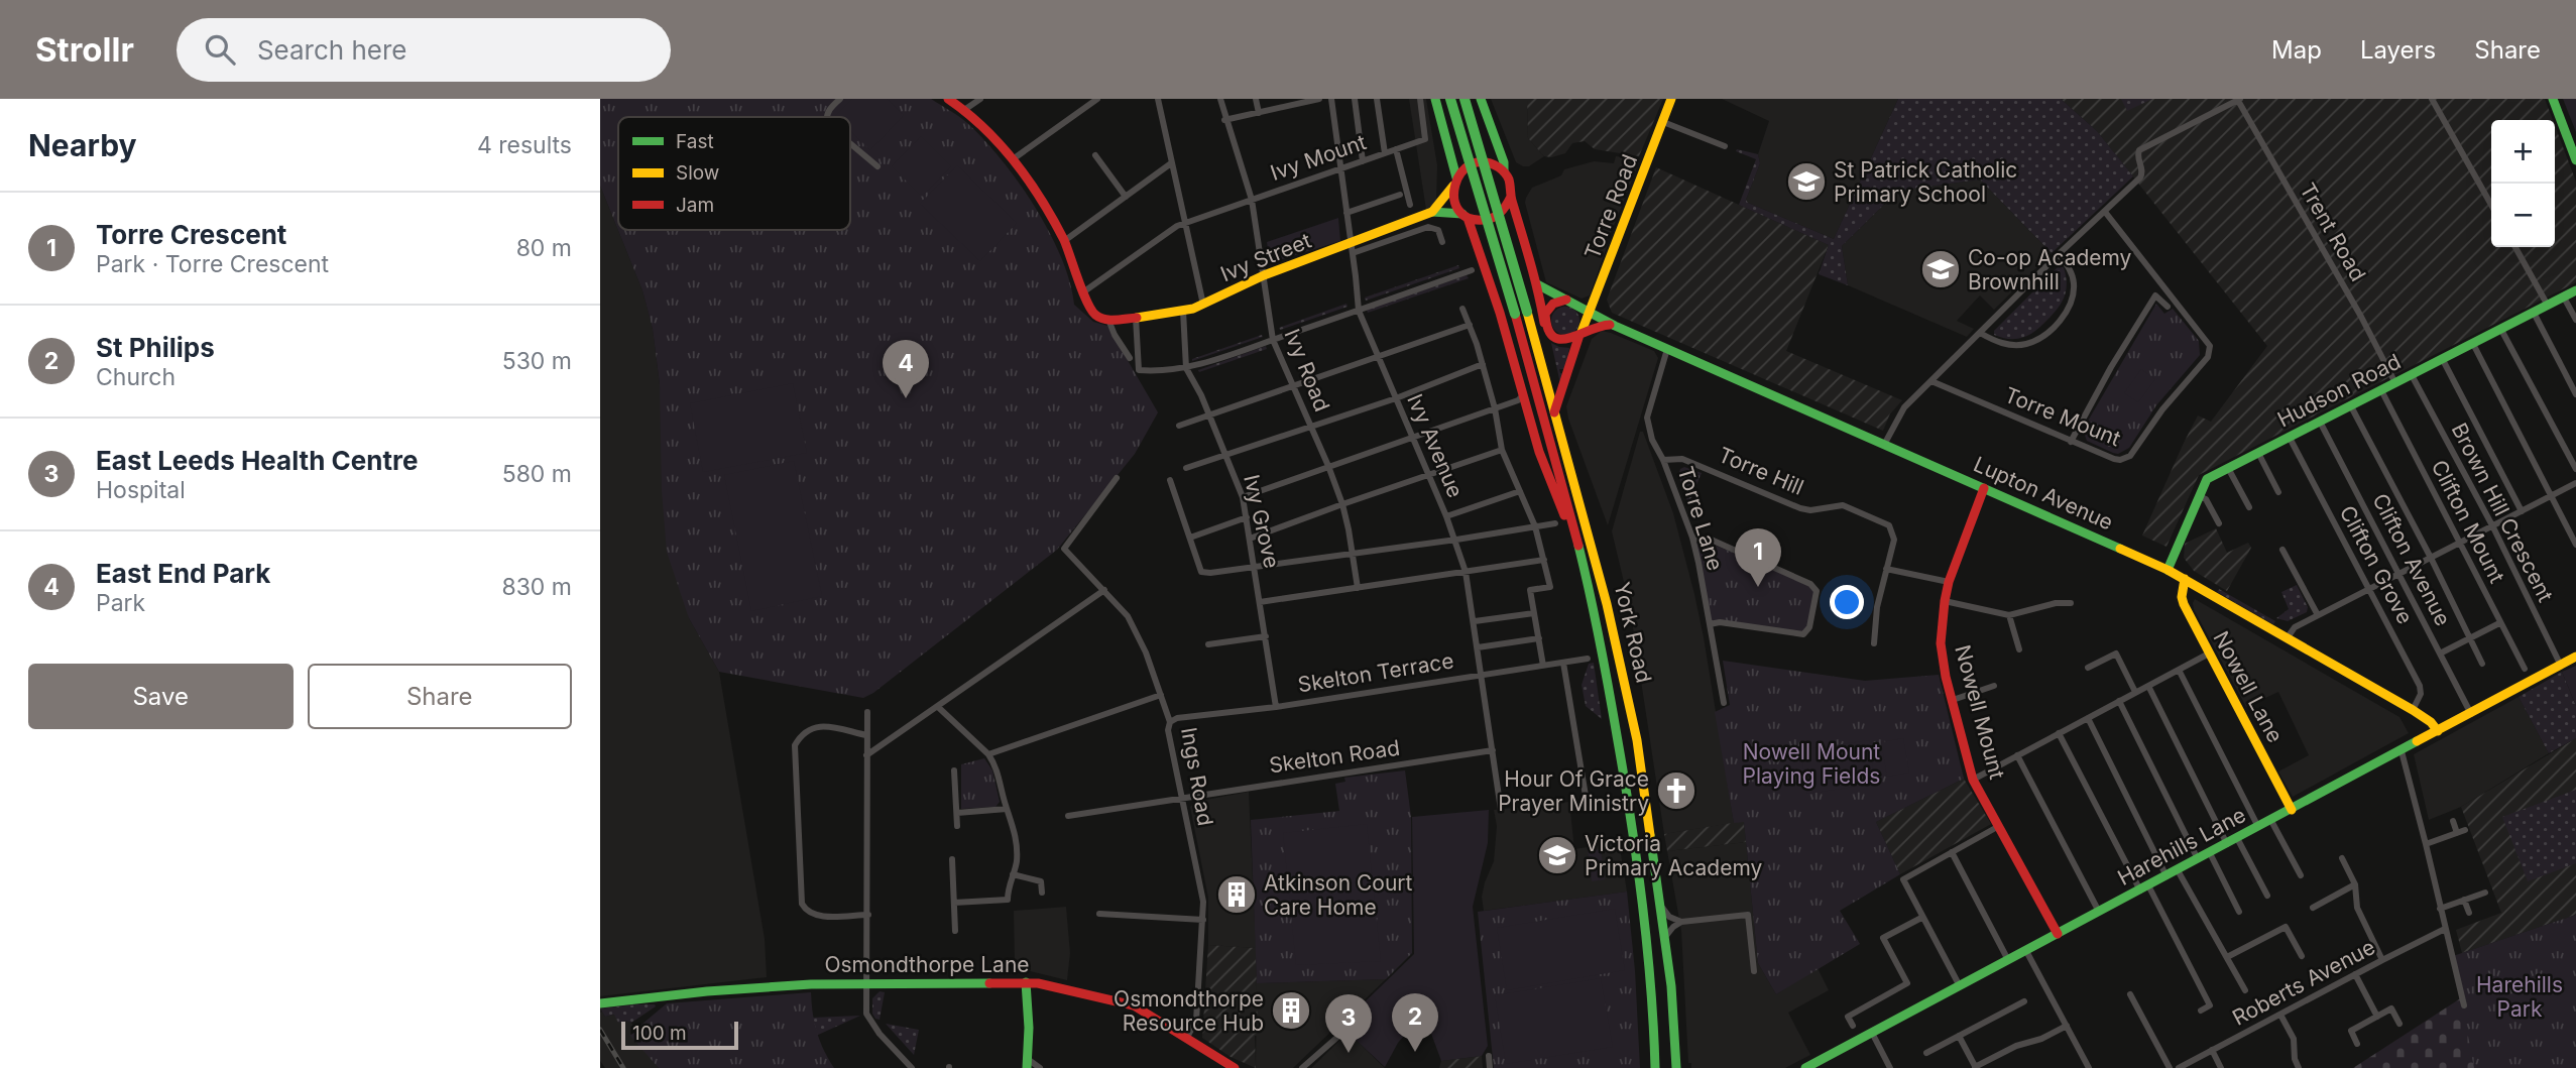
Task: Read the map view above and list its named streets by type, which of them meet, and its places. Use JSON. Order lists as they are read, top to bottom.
{
  "streets": {
    "main road": [
      "Torre Road",
      "Ivy Street",
      "Hudson Road",
      "Lupton Avenue",
      "York Road",
      "Nowell Lane",
      "Nowell Mount",
      "Harehills Lane",
      "Osmondthorpe Lane"
    ],
    "street": [
      "Ivy Mount",
      "Trent Road",
      "Ivy Road",
      "Torre Mount",
      "Ivy Avenue",
      "Torre Hill",
      "Brown Hill Crescent",
      "Torre Lane",
      "Ivy Grove",
      "Clifton Mount",
      "Clifton Avenue",
      "Clifton Grove",
      "Skelton Terrace",
      "Skelton Road",
      "Ings Road",
      "Roberts Avenue"
    ]
  },
  "crossings": [
    ["Ivy Mount", "Ivy Road"],
    ["Ivy Mount", "Ivy Avenue"],
    ["Torre Road", "Lupton Avenue"],
    ["Torre Road", "York Road"],
    ["Trent Road", "Hudson Road"],
    ["Ivy Street", "Ivy Road"],
    ["Ivy Street", "Ivy Avenue"],
    ["Ivy Street", "Ivy Grove"],
    ["Hudson Road", "Lupton Avenue"],
    ["Hudson Road", "Brown Hill Crescent"],
    ["Hudson Road", "Clifton Mount"],
    ["Hudson Road", "Clifton Avenue"],
    ["Hudson Road", "Clifton Grove"],
    ["Ivy Avenue", "Skelton Terrace"],
    ["Ivy Avenue", "Skelton Road"],
    ["Torre Hill", "Torre Lane"],
    ["Lupton Avenue", "Torre Lane"],
    ["Lupton Avenue", "Clifton Grove"],
    ["Lupton Avenue", "Nowell Lane"],
    ["Lupton Avenue", "Nowell Mount"],
    ["Lupton Avenue", "Harehills Lane"],
    ["Brown Hill Crescent", "Harehills Lane"],
    ["Ivy Grove", "Skelton Terrace"],
    ["Clifton Avenue", "Harehills Lane"],
    ["Skelton Terrace", "Ings Road"],
    ["Nowell Lane", "Harehills Lane"],
    ["Nowell Mount", "Harehills Lane"],
    ["Skelton Road", "Ings Road"],
    ["Ings Road", "Osmondthorpe Lane"]
  ],
  "parks": ["Nowell Mount Playing Fields", "Harehills Park"],
  "places": {
    "school or university": ["St Patrick Catholic Primary School", "Co-op Academy Brownhill", "Victoria Primary Academy"],
    "church": ["Hour Of Grace Prayer Ministry"],
    "building": ["Atkinson Court Care Home", "Osmondthorpe Resource Hub"]
  },
  "legend": ["Fast", "Slow", "Jam"],
  "scale_bar": "100 m",
  "page": {
    "header": "Strollr",
    "search": "Search here",
    "nav": ["Map", "Layers", "Share"],
    "heading": ["Nearby", "4 results"],
    "map_buttons": ["+", "−"],
    "list": [
      {
        "mark": "1",
        "name": "Torre Crescent",
        "note": "Park · Torre Crescent",
        "value": "80 m"
      },
      {
        "mark": "2",
        "name": "St Philips",
        "note": "Church",
        "value": "530 m"
      },
      {
        "mark": "3",
        "name": "East Leeds Health Centre",
        "note": "Hospital",
        "value": "580 m"
      },
      {
        "mark": "4",
        "name": "East End Park",
        "note": "Park",
        "value": "830 m"
      }
    ],
    "pins": [
      "4",
      "1",
      "2",
      "3"
    ],
    "buttons": ["Save", "Share"],
    "scale": "100 m"
  }
}
